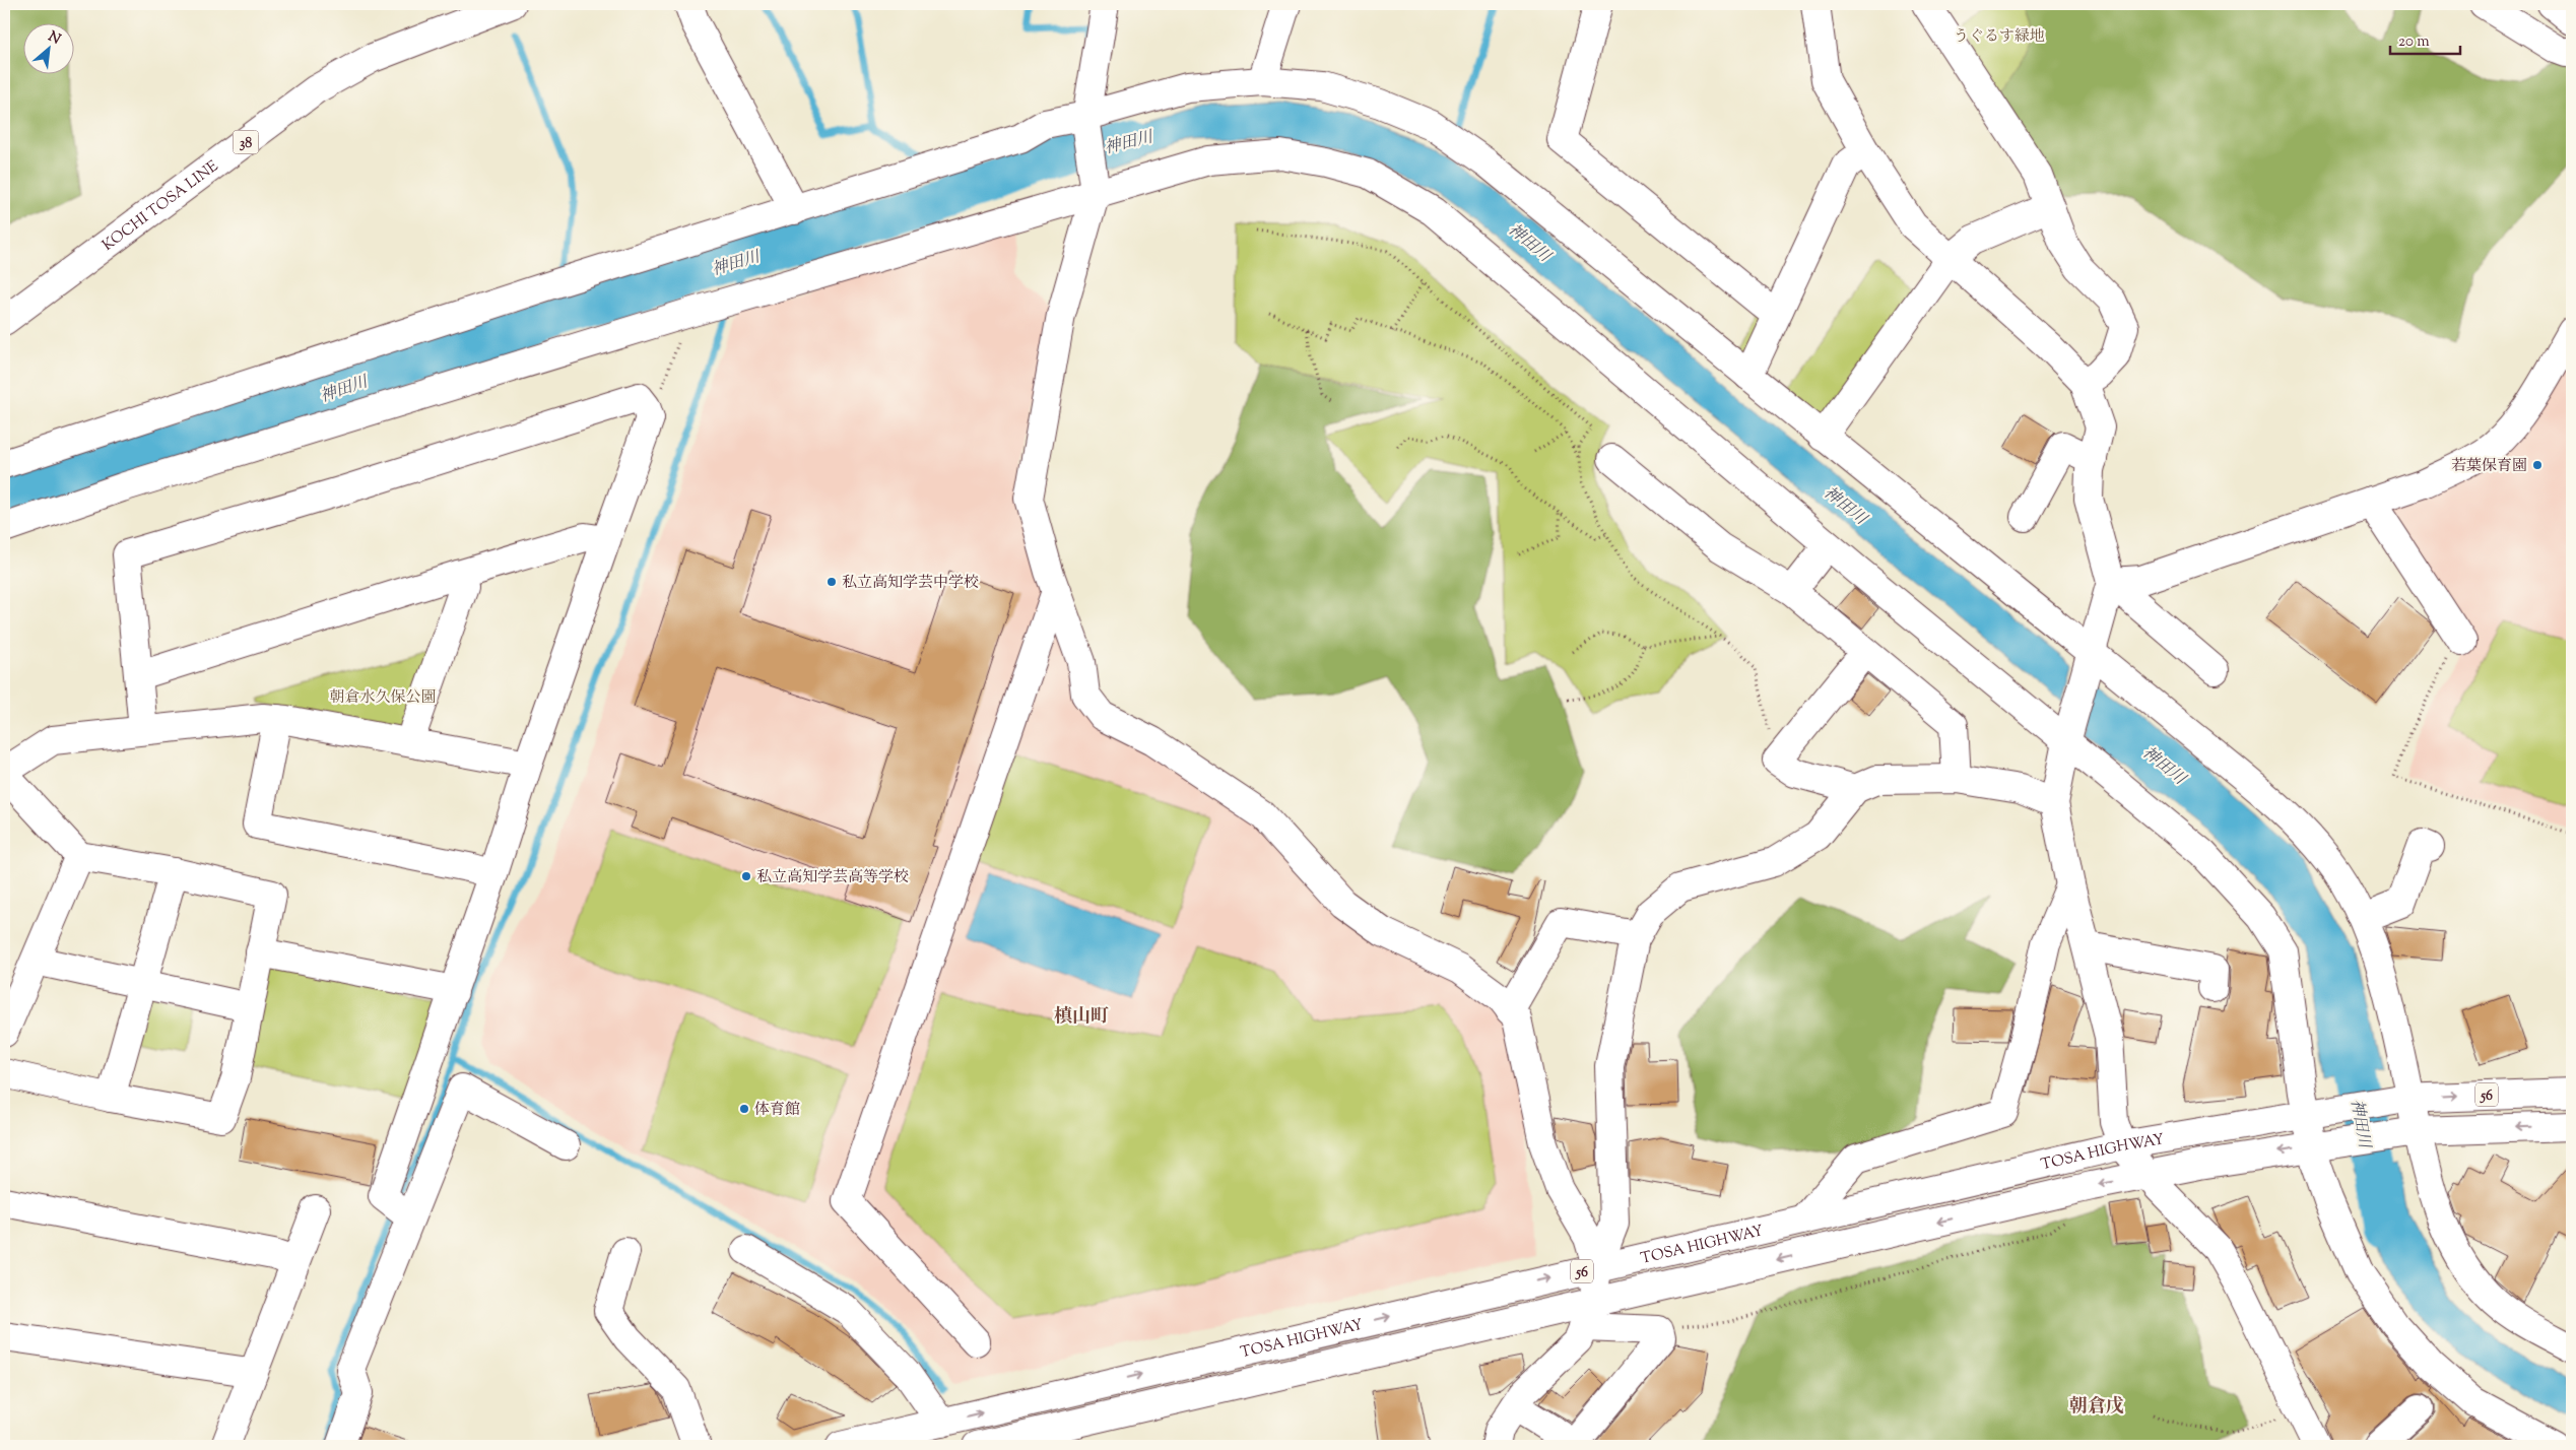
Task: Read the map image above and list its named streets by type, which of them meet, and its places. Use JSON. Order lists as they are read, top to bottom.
{
  "streets": {
    "main road": [
      "38",
      "KOCHI TOSA LINE",
      "56",
      "TOSA HIGHWAY"
    ]
  },
  "districts": ["槙山町", "朝倉戊"],
  "water": ["神田川"],
  "parks": ["うぐるす緑地", "朝倉水久保公園"],
  "places": [
    "若葉保育園",
    "私立高知学芸中学校",
    "私立高知学芸高等学校",
    "体育館"
  ],
  "scale_bar": "20 m",
  "north": "top right"
}
